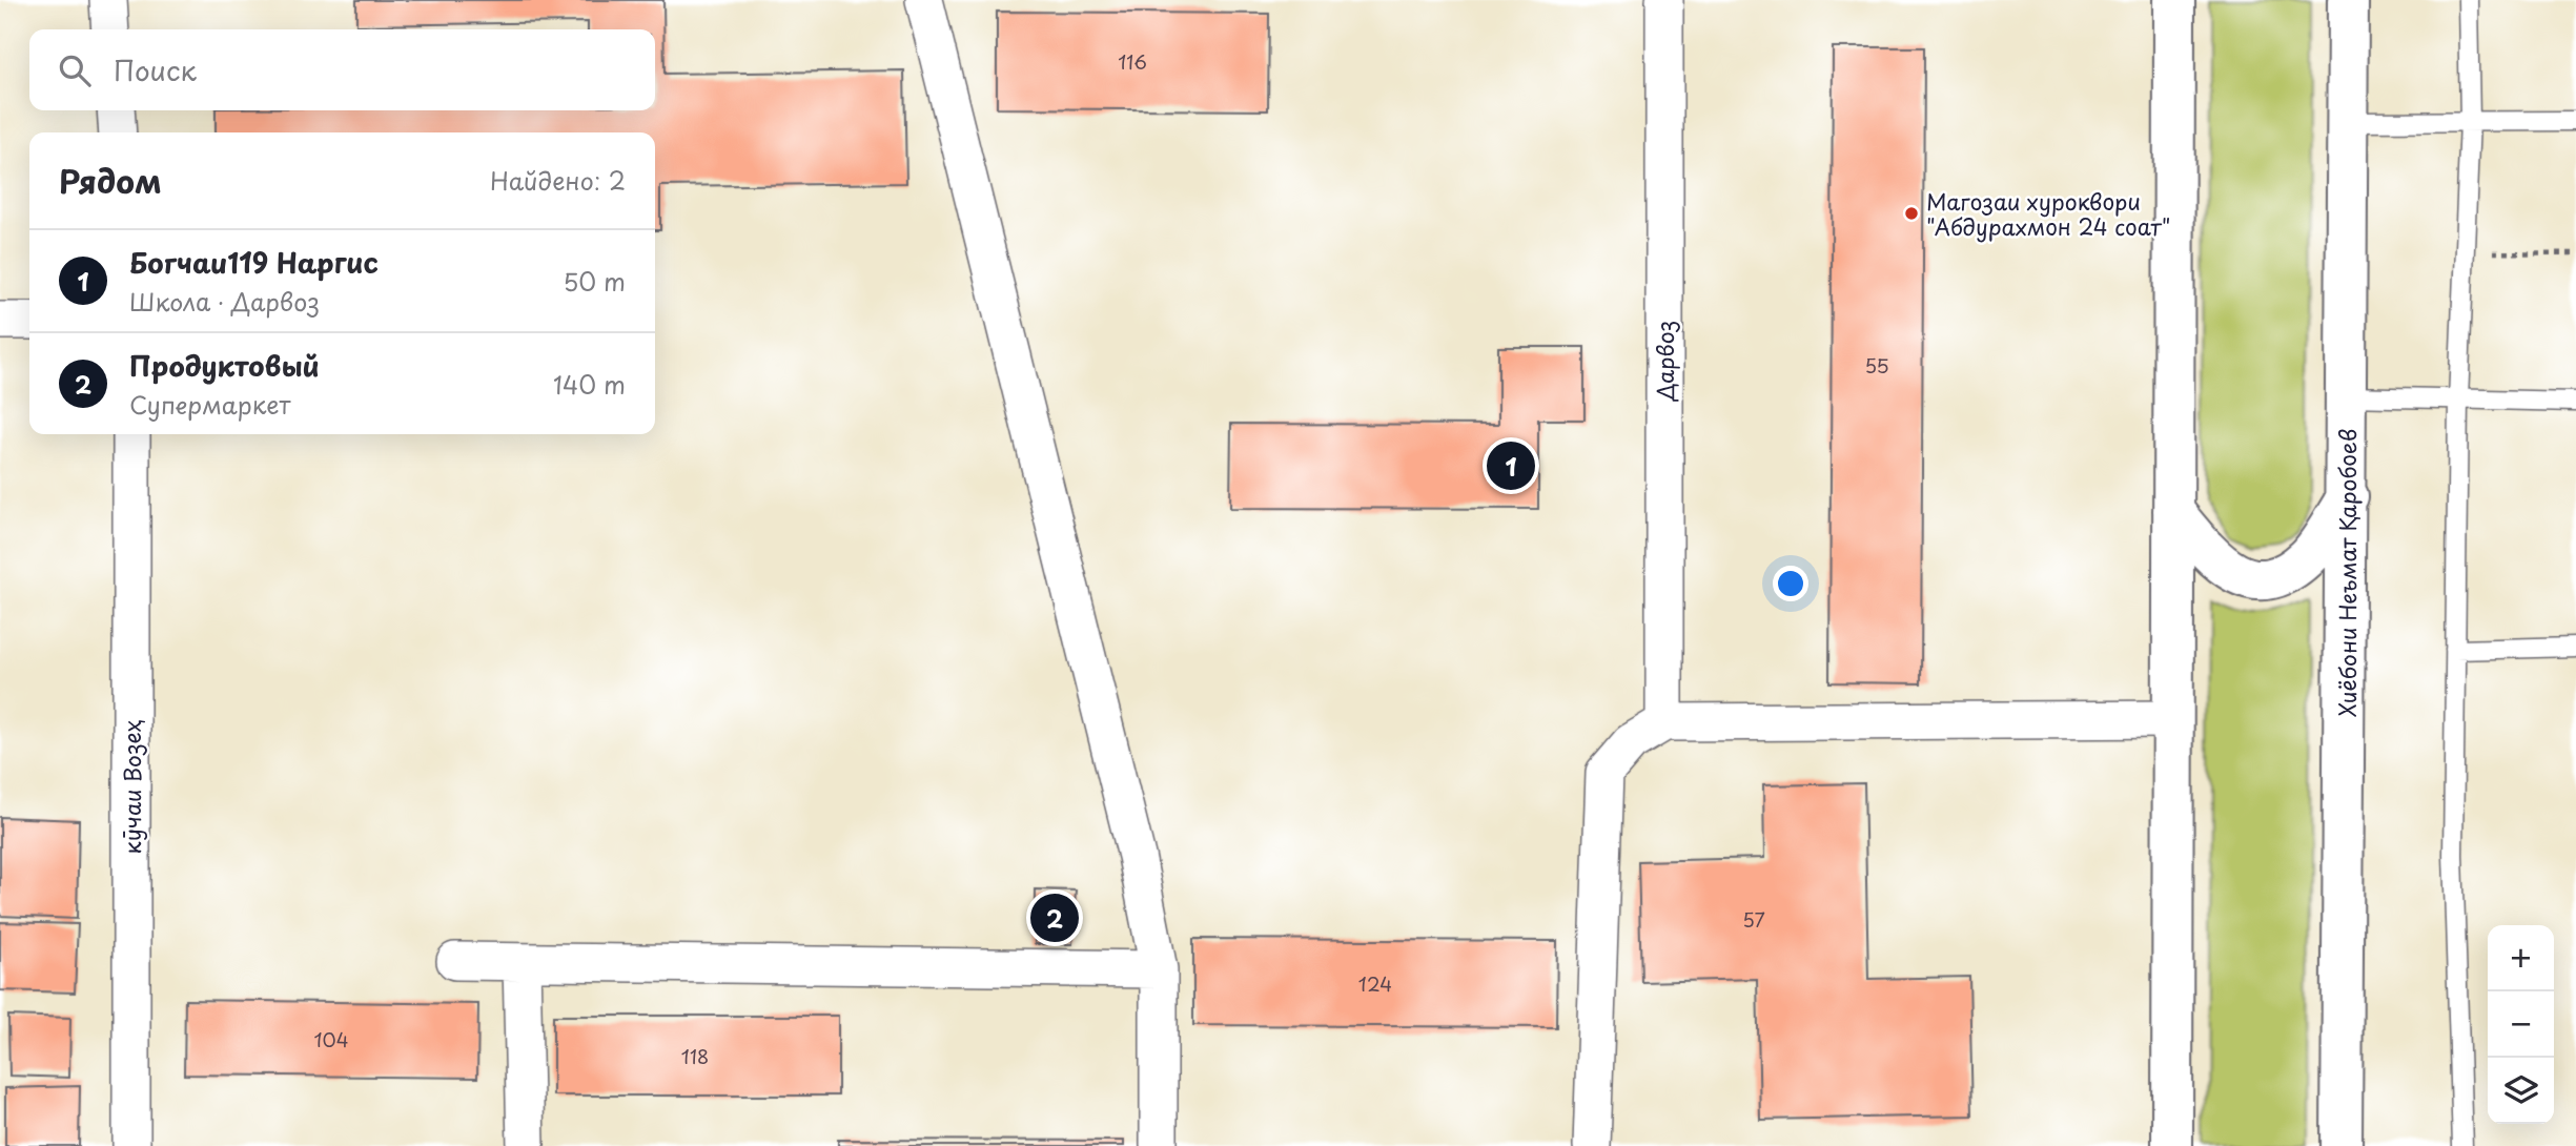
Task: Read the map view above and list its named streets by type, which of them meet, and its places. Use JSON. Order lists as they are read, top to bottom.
{
  "streets": {
    "highway": ["Хиёбони Неъмат Қаробоев"],
    "street": ["Дарвоз", "кӯчаи Возеҳ"]
  },
  "places": ["Магозаи хуроквори \"Абдурахмон 24 соат\""],
  "house_numbers": [
    "116",
    "55",
    "57",
    "124",
    "104",
    "118"
  ],
  "page": {
    "search": "Поиск",
    "heading": ["Рядом", "Найдено: 2"],
    "list": [
      {
        "mark": "1",
        "name": "Богчаи119 Наргис",
        "note": "Школа · Дарвоз",
        "value": "50 m"
      },
      {
        "mark": "2",
        "name": "Продуктовый",
        "note": "Супермаркет",
        "value": "140 m"
      }
    ],
    "pins": ["1", "2"],
    "map_buttons": ["+", "−"]
  }
}
